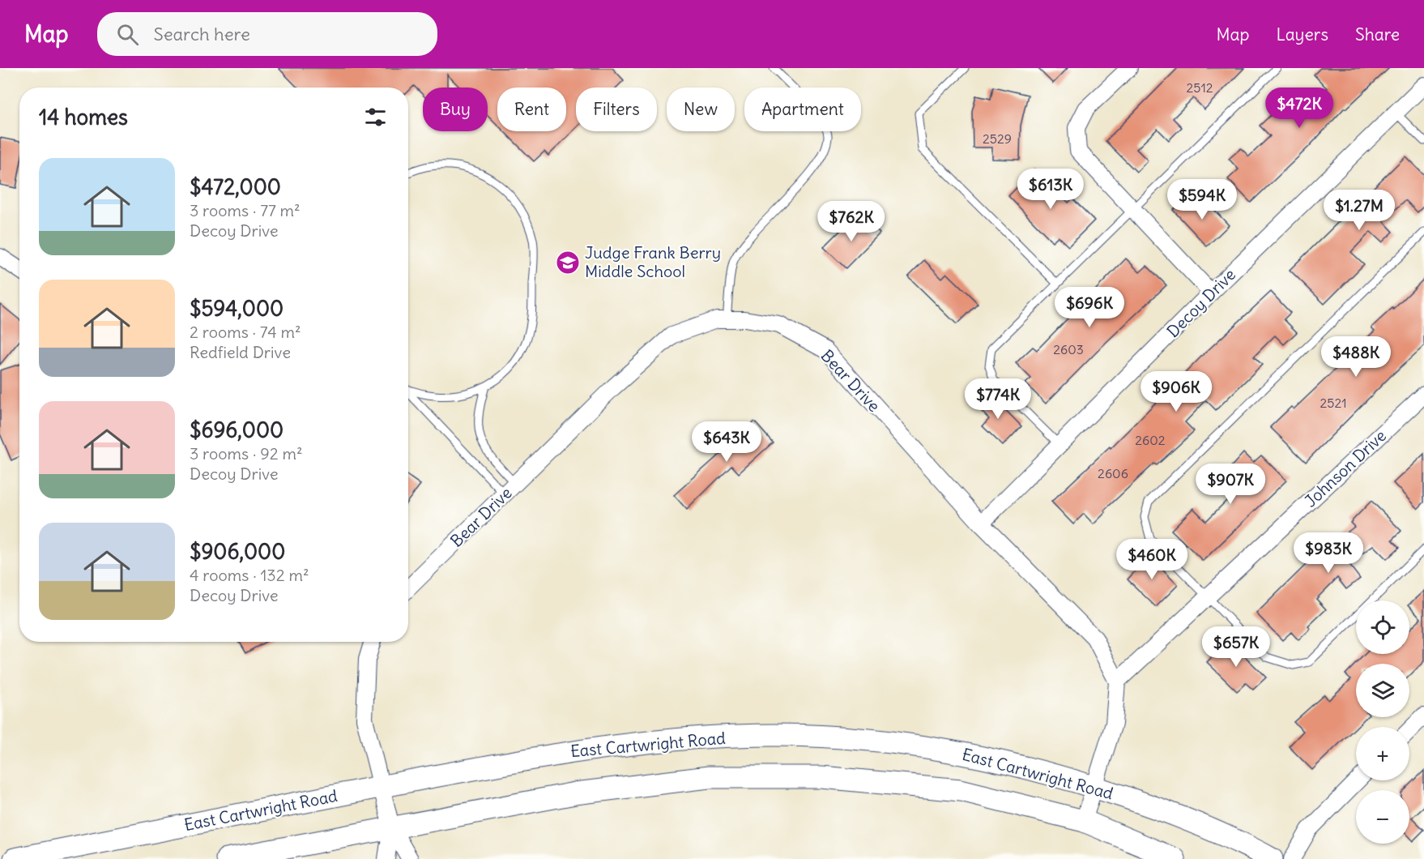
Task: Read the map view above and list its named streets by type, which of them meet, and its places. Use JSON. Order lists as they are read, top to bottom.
{
  "streets": {
    "main road": ["East Cartwright Road"],
    "street": ["Decoy Drive", "Bear Drive", "Johnson Drive"]
  },
  "crossings": [
    ["Decoy Drive", "Bear Drive"],
    ["Bear Drive", "Johnson Drive"]
  ],
  "places": {
    "school or university": ["Judge Frank Berry Middle School"]
  },
  "house_numbers": [
    "2512",
    "2529",
    "2603",
    "2521",
    "2602",
    "2606"
  ],
  "page": {
    "header": "Map",
    "search": "Search here",
    "nav": ["Map", "Layers", "Share"],
    "price": [
      "$472K",
      "$613K",
      "$594K",
      "$1.27M",
      "$762K",
      "$696K",
      "$488K",
      "$906K",
      "$774K",
      "$643K",
      "$907K",
      "$983K",
      "$460K",
      "$657K"
    ],
    "chip": [
      "Buy",
      "Rent",
      "Filters",
      "New",
      "Apartment"
    ],
    "heading": "14 homes",
    "list": [
      {
        "name": "$472,000",
        "note": "3 rooms · 77 m² · Decoy Drive"
      },
      {
        "name": "$594,000",
        "note": "2 rooms · 74 m² · Redfield Drive"
      },
      {
        "name": "$696,000",
        "note": "3 rooms · 92 m² · Decoy Drive"
      },
      {
        "name": "$906,000",
        "note": "4 rooms · 132 m² · Decoy Drive"
      }
    ],
    "map_buttons": ["+", "−"]
  }
}
